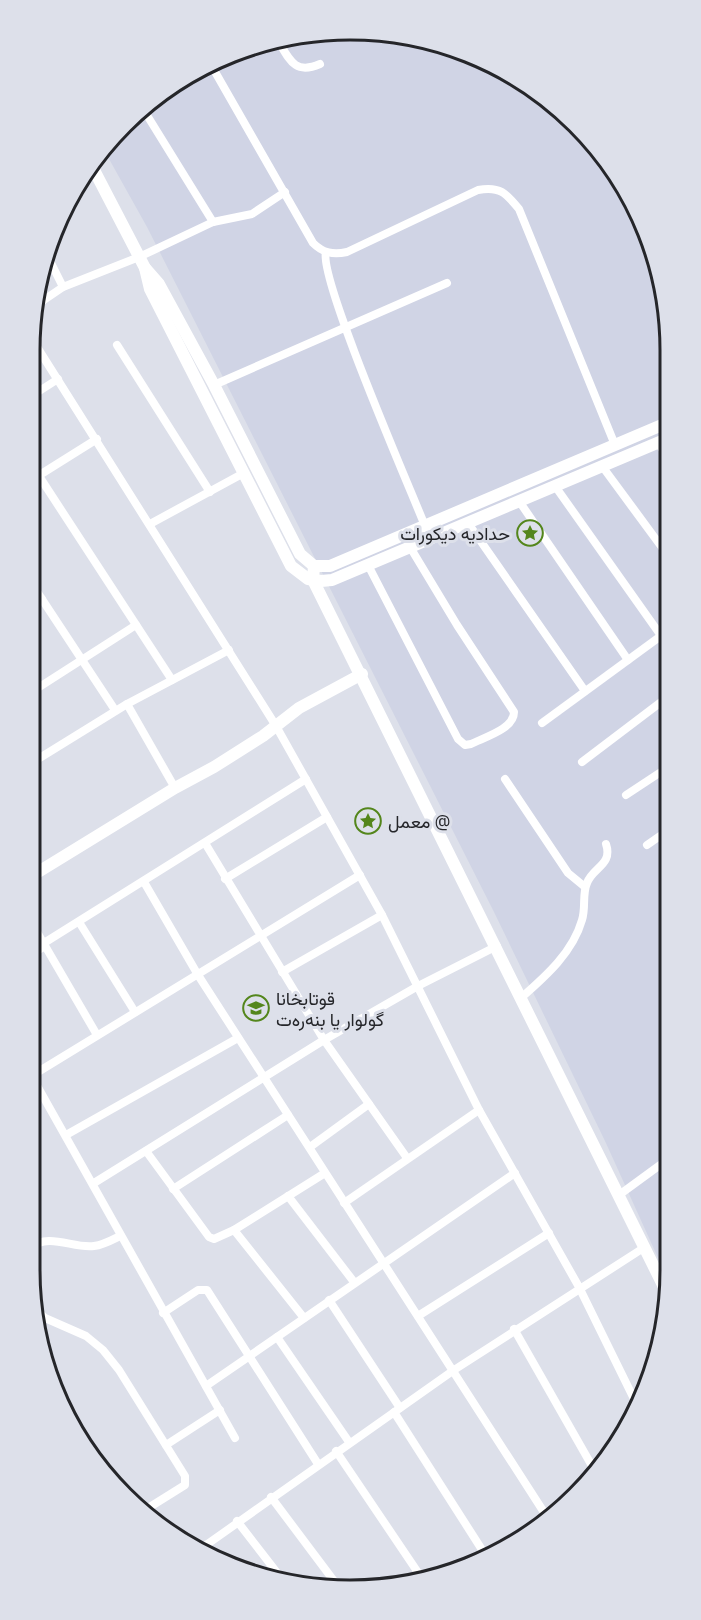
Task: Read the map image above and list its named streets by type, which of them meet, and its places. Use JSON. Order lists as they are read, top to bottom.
{
  "places": {
    "place": ["حداديه ديكورات", "معمل @"],
    "school or university": ["قوتابخانا گولوار یا بنەرەت"]
  }
}
